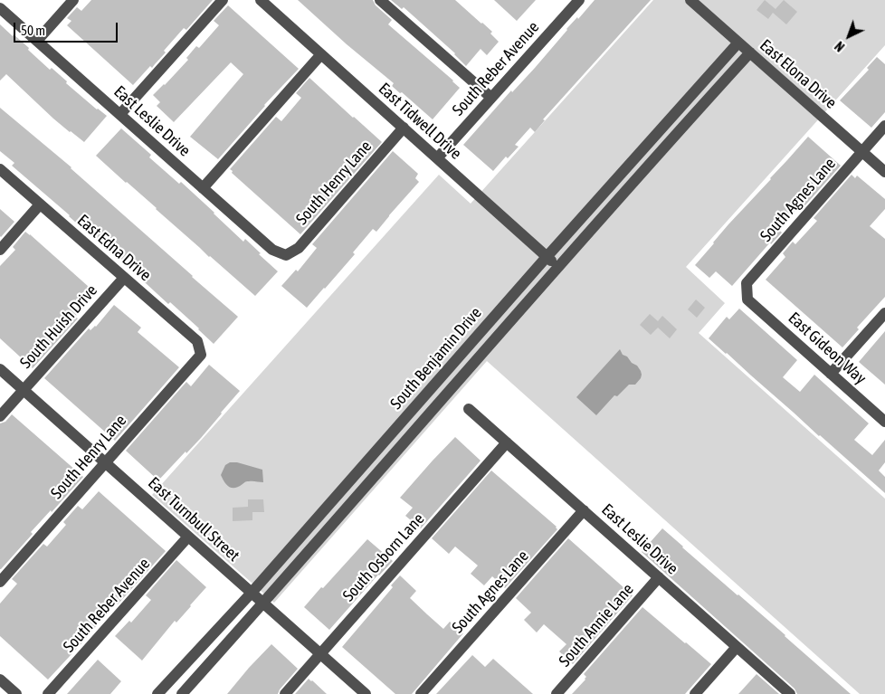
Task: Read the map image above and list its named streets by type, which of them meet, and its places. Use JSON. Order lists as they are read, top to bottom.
{
  "streets": {
    "street": [
      "South Reber Avenue",
      "East Elona Drive",
      "East Leslie Drive",
      "East Tidwell Drive",
      "South Henry Lane",
      "South Agnes Lane",
      "East Edna Drive",
      "South Huish Drive",
      "East Gideon Way",
      "South Benjamin Drive",
      "East Turnbull Street",
      "South Osborn Lane",
      "South Annie Lane"
    ]
  },
  "crossings": [
    ["South Reber Avenue", "East Tidwell Drive"],
    ["South Reber Avenue", "East Turnbull Street"],
    ["East Elona Drive", "South Agnes Lane"],
    ["East Elona Drive", "South Benjamin Drive"],
    ["East Leslie Drive", "South Henry Lane"],
    ["East Leslie Drive", "South Agnes Lane"],
    ["East Leslie Drive", "South Osborn Lane"],
    ["East Leslie Drive", "South Annie Lane"],
    ["East Tidwell Drive", "South Henry Lane"],
    ["East Tidwell Drive", "South Benjamin Drive"],
    ["South Henry Lane", "East Edna Drive"],
    ["South Henry Lane", "East Turnbull Street"],
    ["South Agnes Lane", "East Gideon Way"],
    ["East Edna Drive", "South Huish Drive"],
    ["South Huish Drive", "East Turnbull Street"],
    ["South Benjamin Drive", "East Turnbull Street"],
    ["East Turnbull Street", "South Osborn Lane"]
  ],
  "scale_bar": "50 m",
  "north": "bottom left"
}
